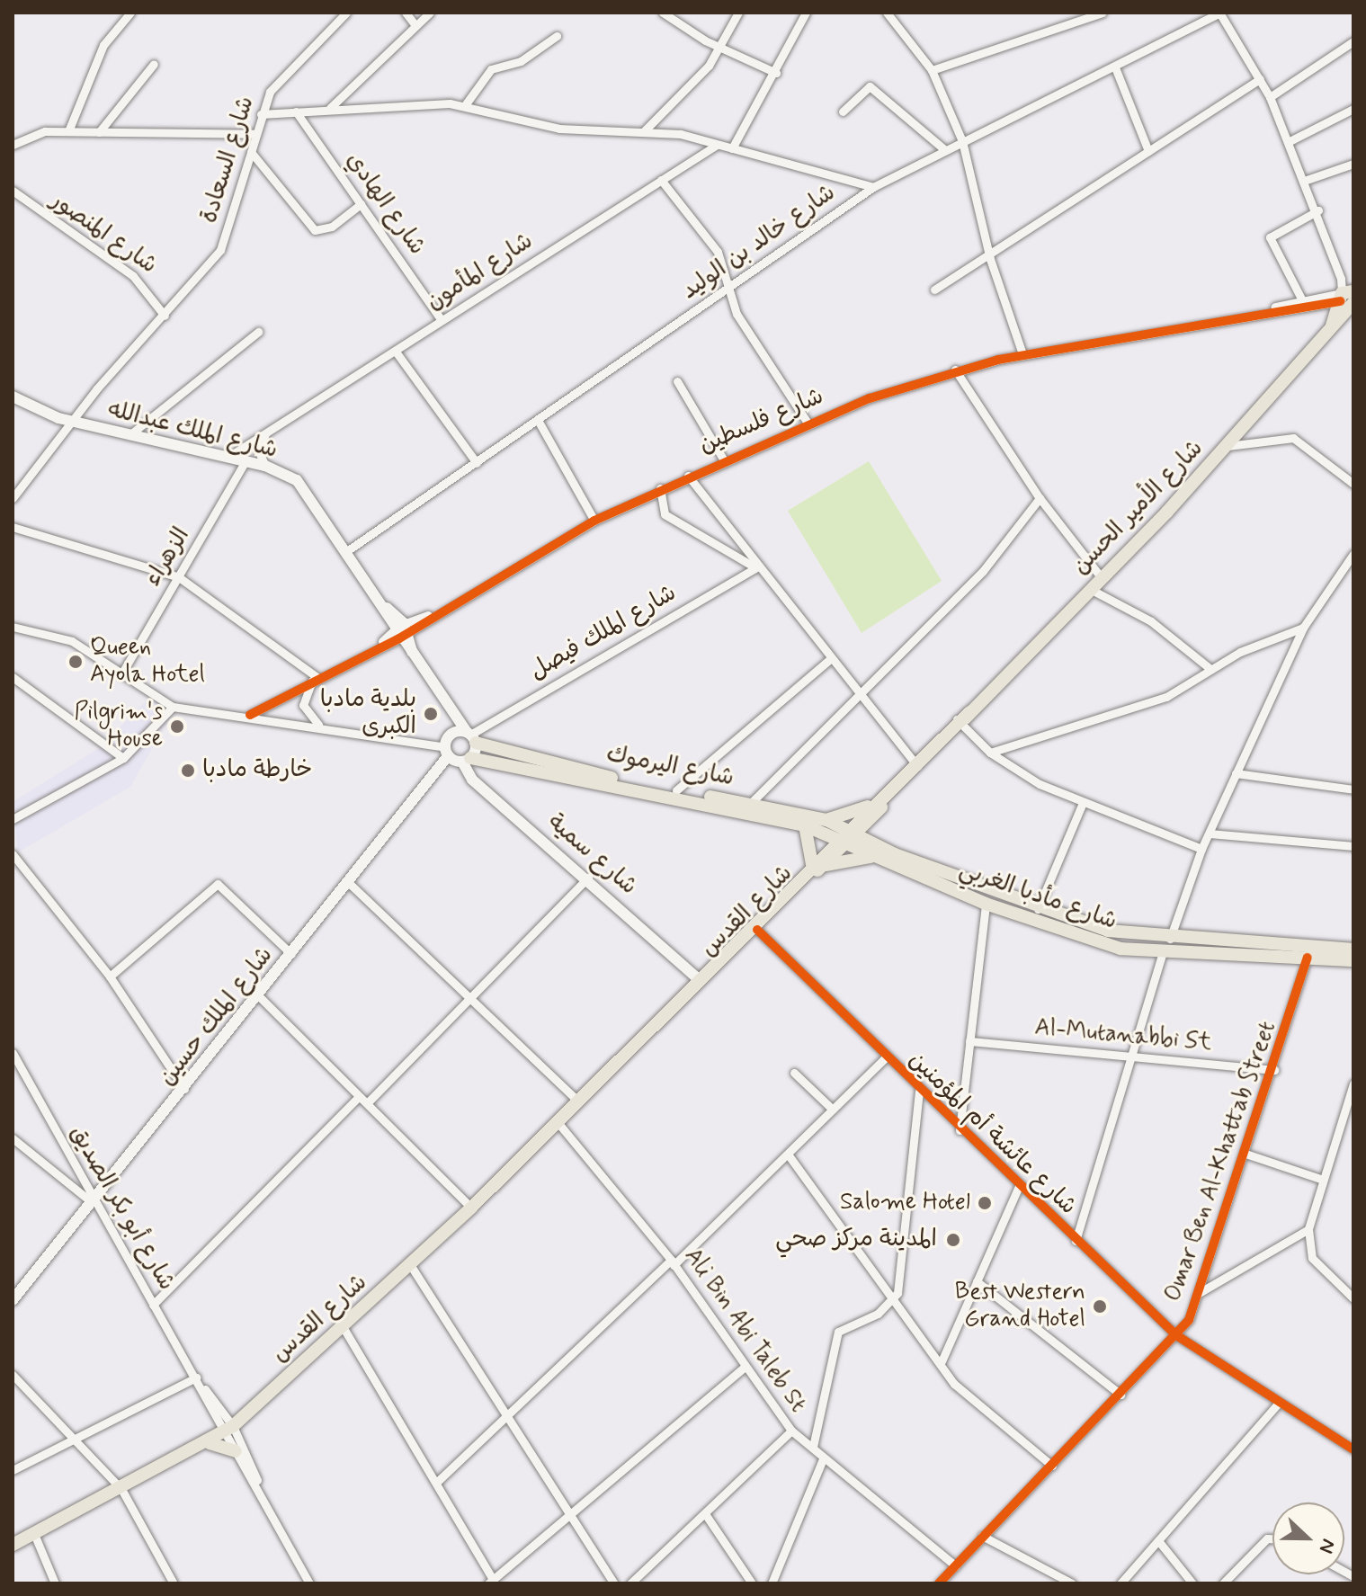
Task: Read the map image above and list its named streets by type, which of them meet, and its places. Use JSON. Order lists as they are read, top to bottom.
{
  "streets": {
    "main road": [
      "شارع الملك عبدالله",
      "شارع الأمير الحسن",
      "شارع اليرموك",
      "شارع سمية",
      "شارع مأدبا الغربي",
      "شارع القدس",
      "شارع الملك حسين"
    ],
    "street": [
      "شارع السعادة",
      "شارع الهادي",
      "شارع المنصور",
      "شارع خالد بن الوليد",
      "شارع المأمون",
      "شارع فلسطين",
      "الزهراء",
      "شارع الملك فيصل",
      "Al-Mutanabbi St",
      "شارع عائشة أم المؤمنين",
      "Omar Ben Al-Khattab Street",
      "شارع أبو بكر الصديق",
      "Ali Bin Abi Taleb St"
    ]
  },
  "crossings": [
    ["شارع السعادة", "شارع المنصور"],
    ["شارع السعادة", "شارع الملك عبدالله"],
    ["شارع الهادي", "شارع المأمون"],
    ["شارع خالد بن الوليد", "شارع الملك عبدالله"],
    ["شارع المأمون", "شارع الملك عبدالله"],
    ["شارع فلسطين", "شارع الملك عبدالله"],
    ["شارع فلسطين", "شارع الأمير الحسن"],
    ["شارع الملك عبدالله", "الزهراء"],
    ["شارع الأمير الحسن", "شارع اليرموك"],
    ["شارع الأمير الحسن", "شارع مأدبا الغربي"],
    ["شارع الأمير الحسن", "شارع القدس"],
    ["شارع الملك فيصل", "شارع اليرموك"],
    ["شارع الملك فيصل", "شارع الملك حسين"],
    ["شارع اليرموك", "شارع سمية"],
    ["شارع اليرموك", "شارع مأدبا الغربي"],
    ["شارع اليرموك", "شارع القدس"],
    ["شارع اليرموك", "شارع الملك حسين"],
    ["شارع سمية", "شارع القدس"],
    ["شارع مأدبا الغربي", "شارع القدس"],
    ["شارع مأدبا الغربي", "Omar Ben Al-Khattab Street"],
    ["شارع القدس", "شارع عائشة أم المؤمنين"],
    ["شارع القدس", "شارع أبو بكر الصديق"],
    ["شارع القدس", "Ali Bin Abi Taleb St"],
    ["شارع الملك حسين", "شارع أبو بكر الصديق"],
    ["Al-Mutanabbi St", "Omar Ben Al-Khattab Street"],
    ["شارع عائشة أم المؤمنين", "Omar Ben Al-Khattab Street"],
    ["Omar Ben Al-Khattab Street", "Ali Bin Abi Taleb St"]
  ],
  "places": [
    "Queen Ayola Hotel",
    "بلدية مادبا الكبرى",
    "Pilgrim's House",
    "خارطة مادبا",
    "Salome Hotel",
    "المدينة مركز صحي",
    "Best Western Grand Hotel"
  ],
  "north": "right"
}
